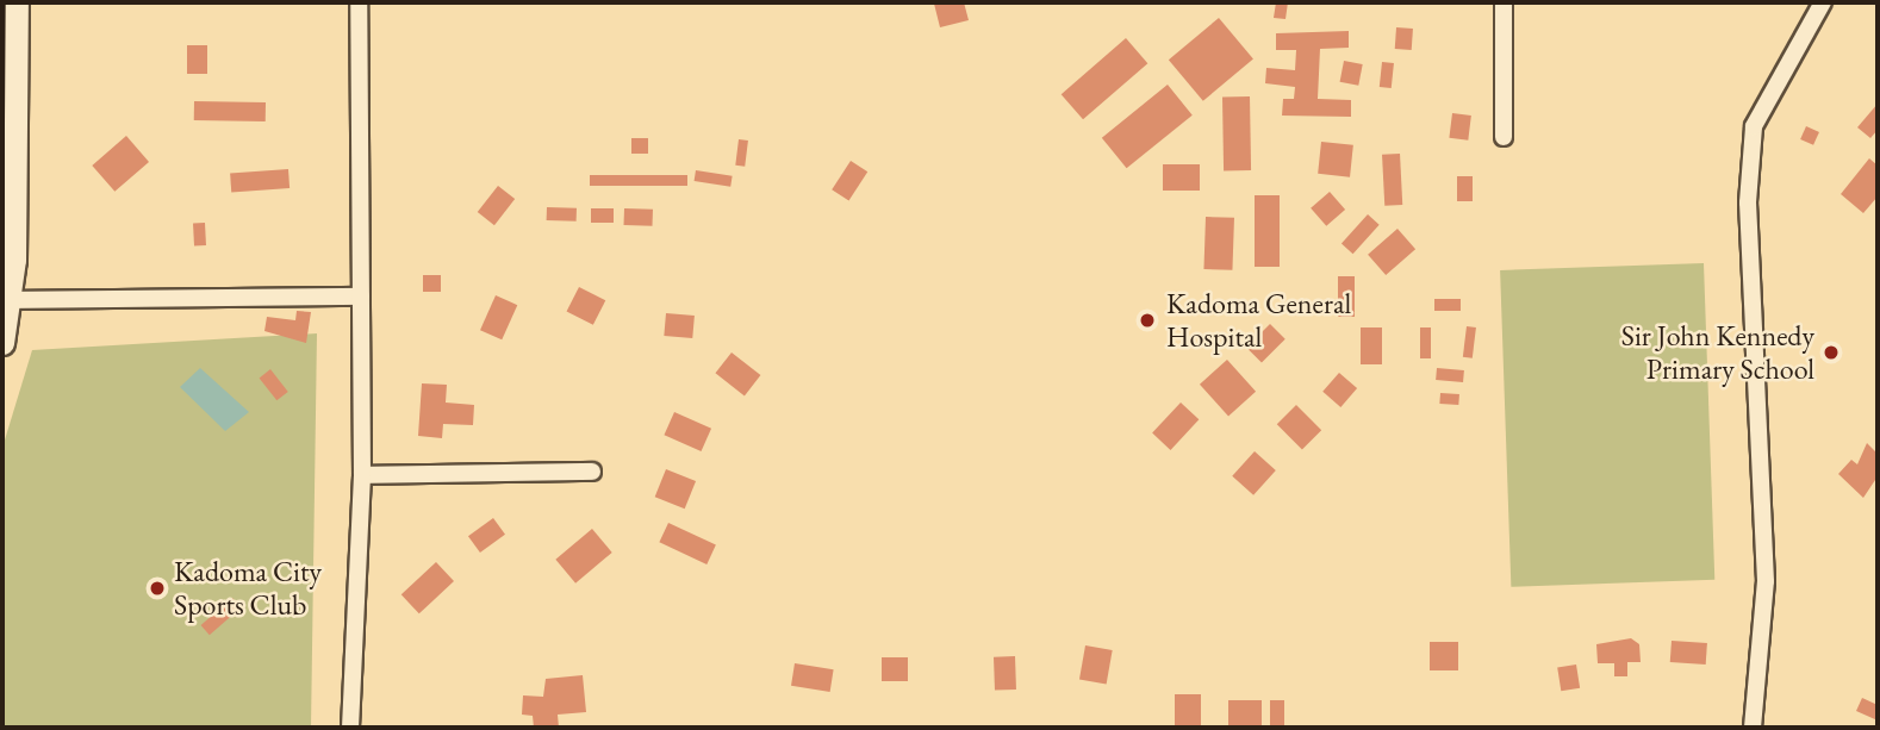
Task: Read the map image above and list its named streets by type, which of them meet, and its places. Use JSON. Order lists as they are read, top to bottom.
{
  "places": ["Kadoma General Hospital", "Sir John Kennedy Primary School", "Kadoma City Sports Club"]
}
